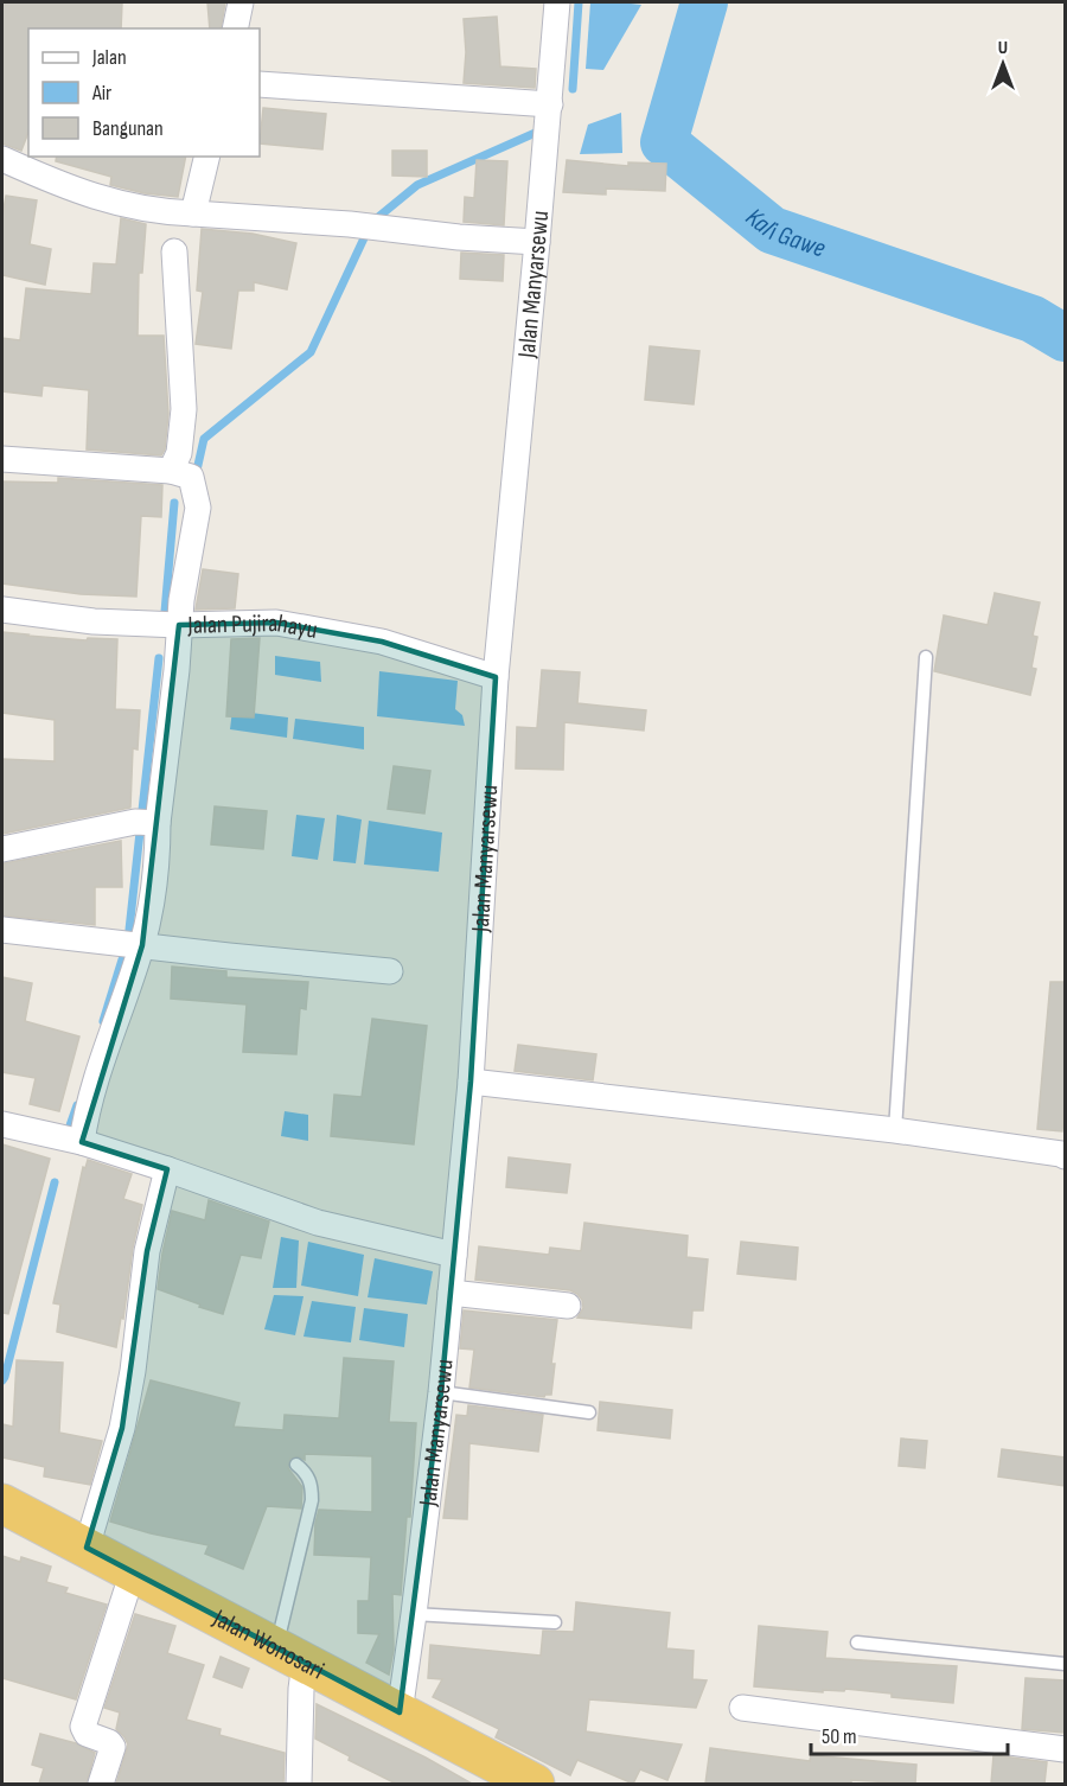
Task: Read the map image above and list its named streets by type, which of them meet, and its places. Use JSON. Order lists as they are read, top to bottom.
{
  "streets": {
    "highway": ["Jalan Wonosari"],
    "street": ["Jalan Manyarsewu", "Jalan Pujirahayu"]
  },
  "crossings": [
    ["Jalan Manyarsewu", "Jalan Pujirahayu"],
    ["Jalan Manyarsewu", "Jalan Wonosari"]
  ],
  "water": ["Kali Gawe"],
  "legend": ["Jalan", "Air", "Bangunan"],
  "scale_bar": "50 m",
  "north": "top"
}
